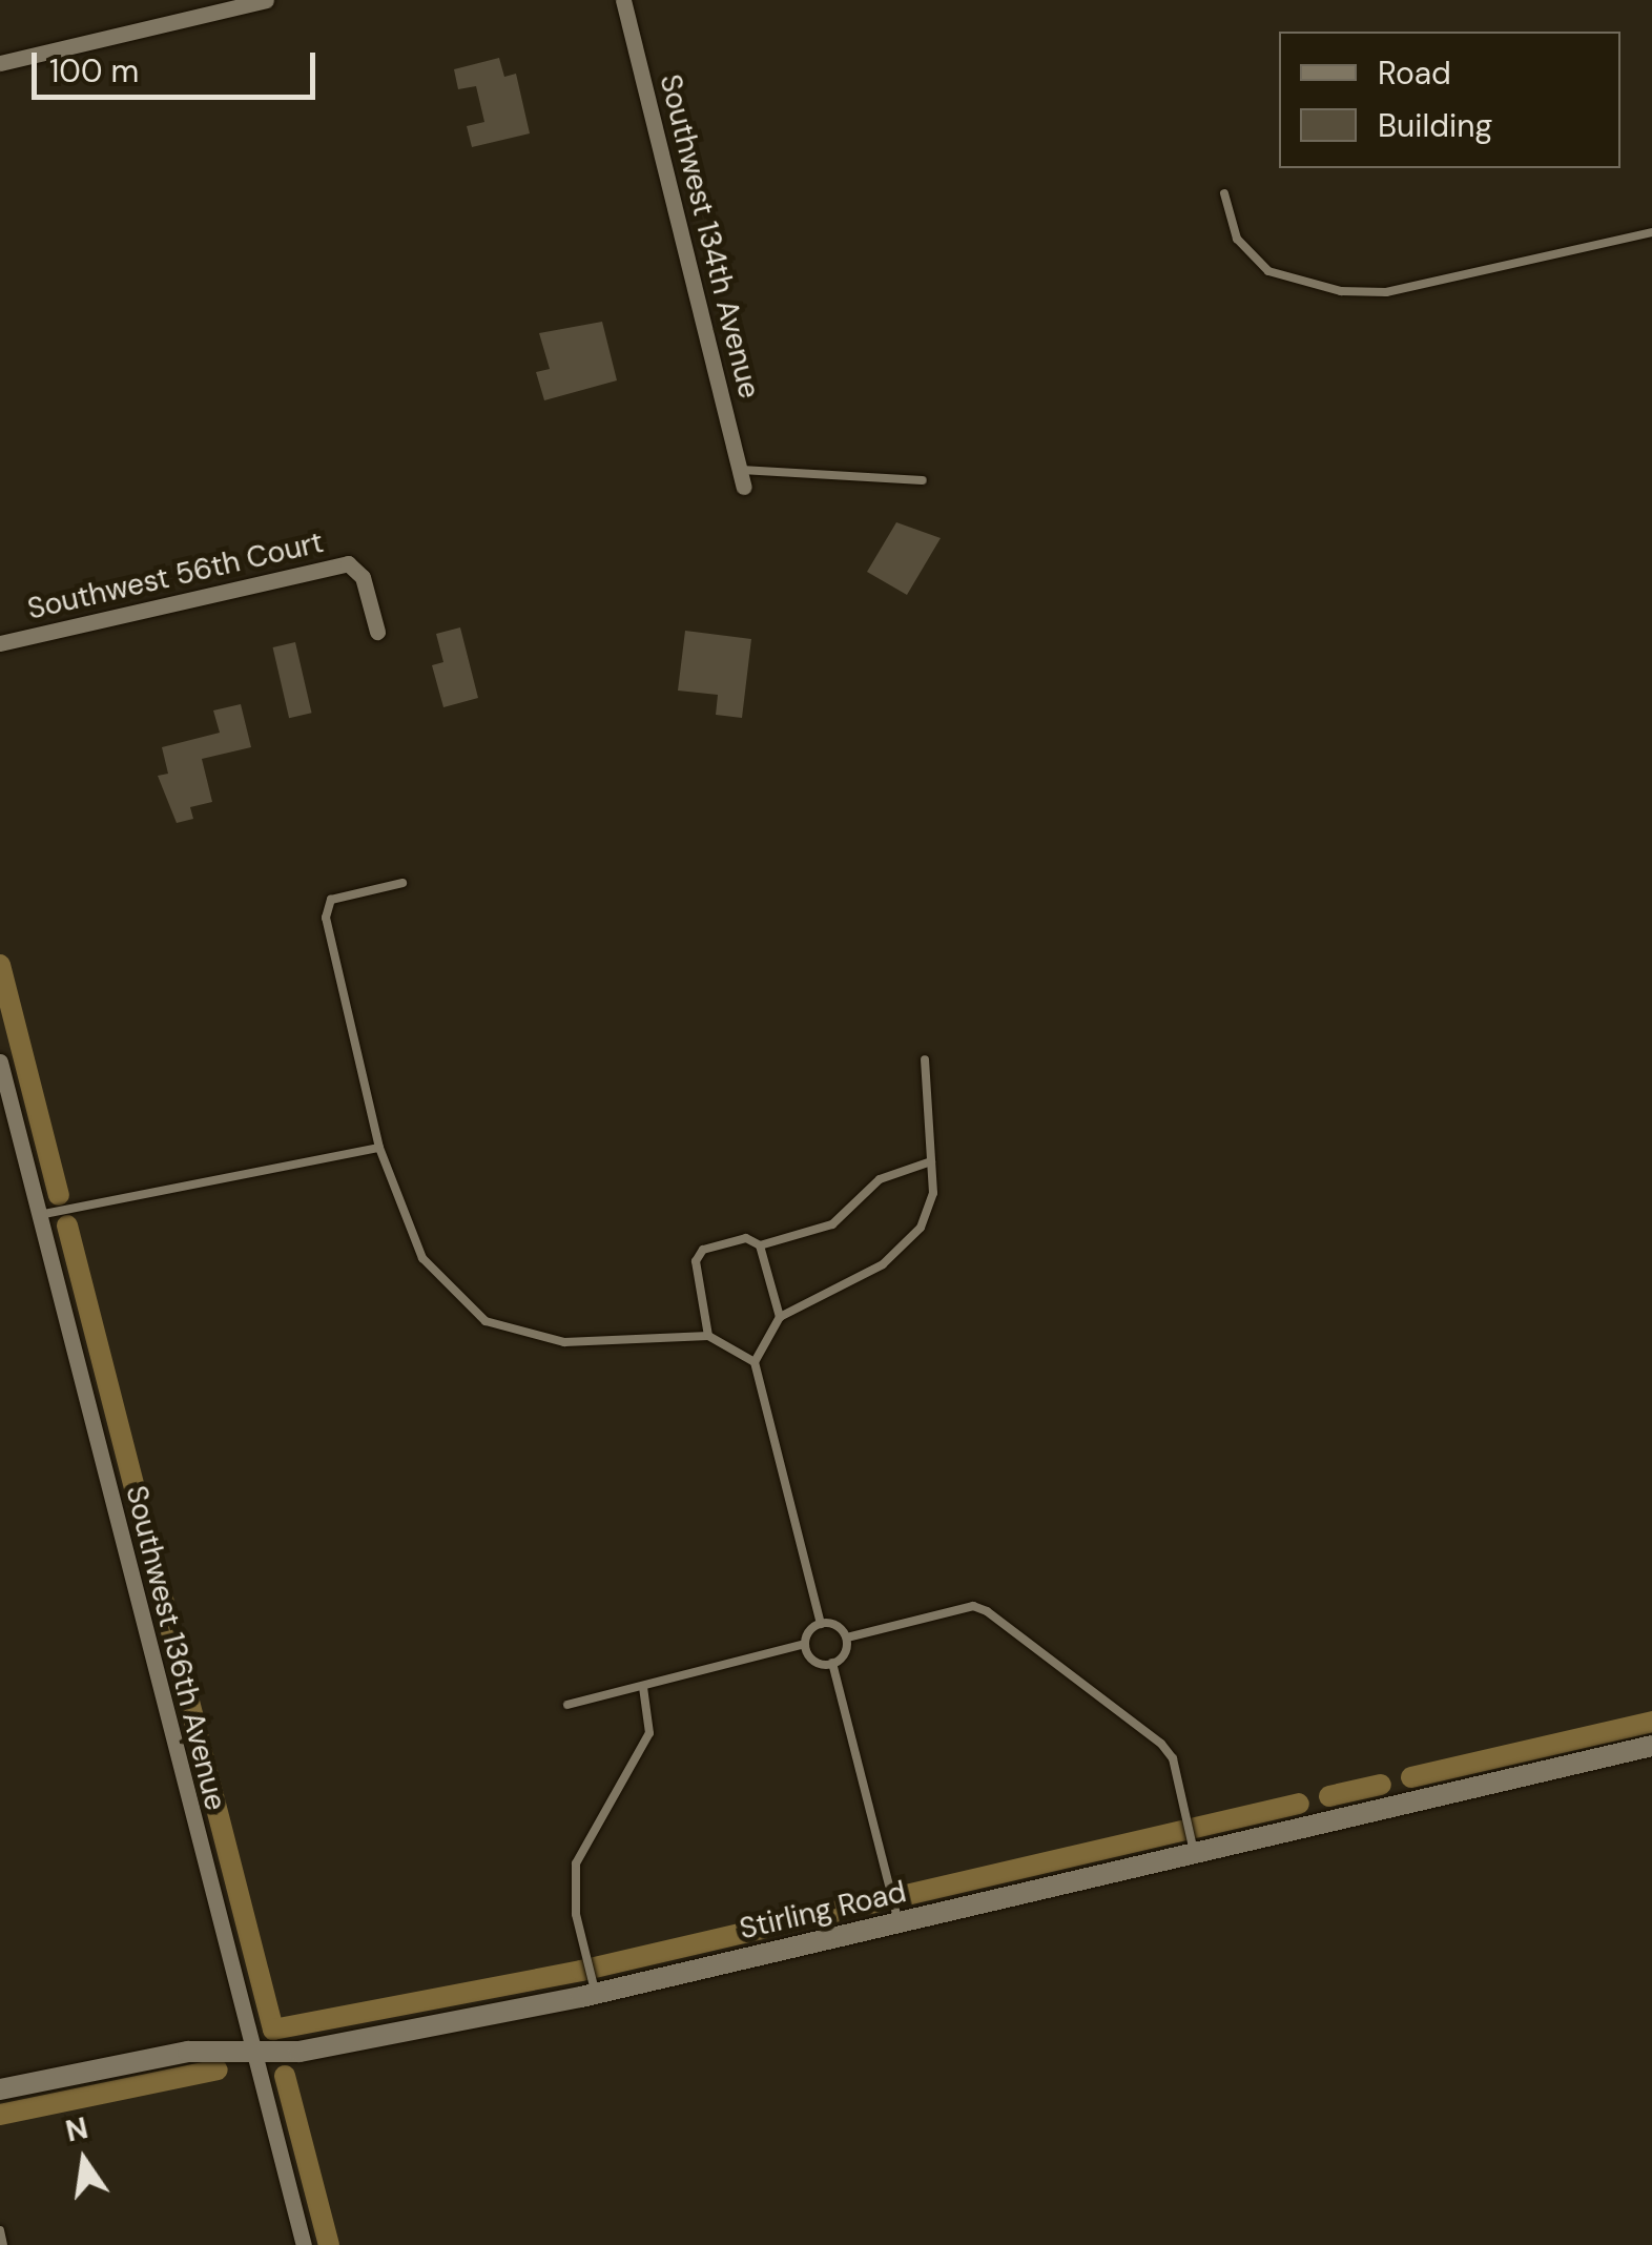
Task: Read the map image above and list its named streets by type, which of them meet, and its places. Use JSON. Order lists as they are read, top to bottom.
{
  "streets": {
    "street": [
      "Southwest 134th Avenue",
      "Southwest 56th Court",
      "Southwest 136th Avenue",
      "Stirling Road"
    ]
  },
  "crossings": [
    ["Southwest 136th Avenue", "Stirling Road"]
  ],
  "legend": ["Road", "Building"],
  "scale_bar": "100 m",
  "north": "top"
}
